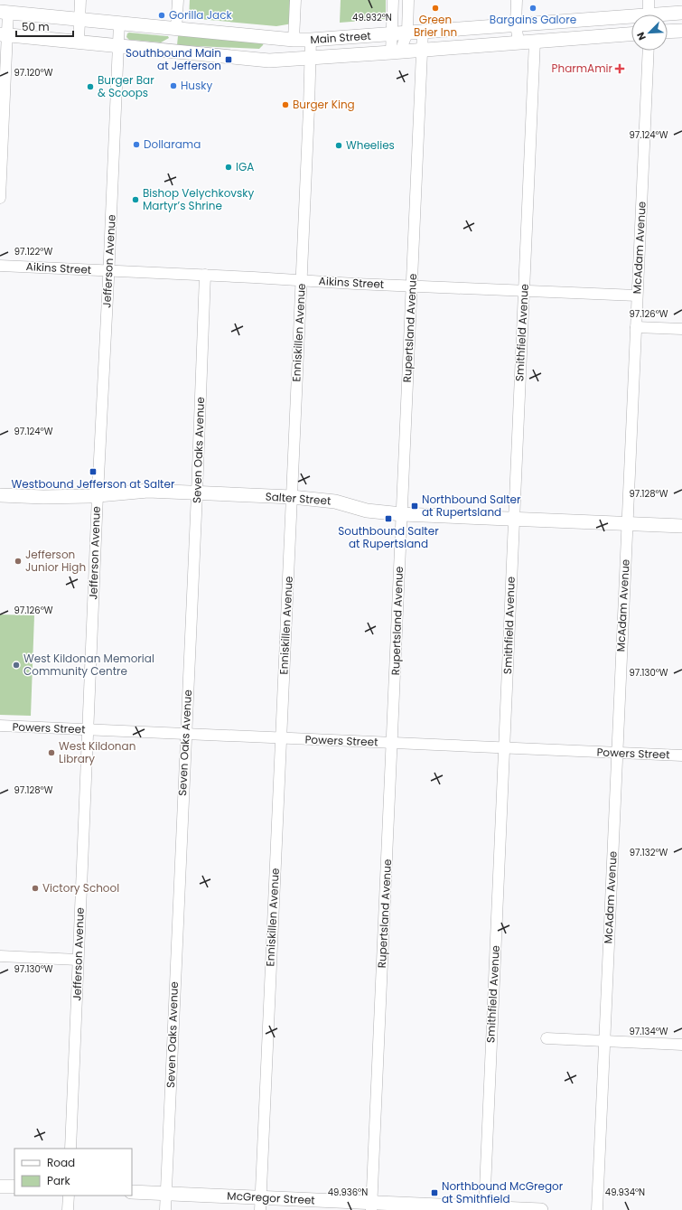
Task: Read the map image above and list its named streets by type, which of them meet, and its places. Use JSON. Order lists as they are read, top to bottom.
{
  "streets": {
    "main road": ["Main Street", "Salter Street", "McGregor Street"],
    "street": [
      "McAdam Avenue",
      "Jefferson Avenue",
      "Aikins Street",
      "Rupertsland Avenue",
      "Enniskillen Avenue",
      "Smithfield Avenue",
      "Seven Oaks Avenue",
      "Powers Street"
    ]
  },
  "crossings": [
    ["Main Street", "Jefferson Avenue"],
    ["Main Street", "Rupertsland Avenue"],
    ["Main Street", "Enniskillen Avenue"],
    ["Main Street", "Smithfield Avenue"],
    ["McAdam Avenue", "Aikins Street"],
    ["McAdam Avenue", "Salter Street"],
    ["McAdam Avenue", "Powers Street"],
    ["Jefferson Avenue", "Aikins Street"],
    ["Jefferson Avenue", "Salter Street"],
    ["Jefferson Avenue", "Powers Street"],
    ["Aikins Street", "Rupertsland Avenue"],
    ["Aikins Street", "Enniskillen Avenue"],
    ["Aikins Street", "Smithfield Avenue"],
    ["Aikins Street", "Seven Oaks Avenue"],
    ["Rupertsland Avenue", "Salter Street"],
    ["Rupertsland Avenue", "Powers Street"],
    ["Rupertsland Avenue", "McGregor Street"],
    ["Enniskillen Avenue", "Salter Street"],
    ["Enniskillen Avenue", "Powers Street"],
    ["Enniskillen Avenue", "McGregor Street"],
    ["Smithfield Avenue", "Salter Street"],
    ["Smithfield Avenue", "Powers Street"],
    ["Smithfield Avenue", "McGregor Street"],
    ["Seven Oaks Avenue", "Salter Street"],
    ["Seven Oaks Avenue", "Powers Street"],
    ["Seven Oaks Avenue", "McGregor Street"]
  ],
  "places": {
    "other": [
      "Green Brier Inn",
      "Bargains Galore",
      "Gorilla Jack",
      "Husky",
      "Burger Bar & Scoops",
      "Burger King",
      "Dollarama",
      "Wheelies",
      "IGA",
      "Bishop Velychkovsky Martyr’s Shrine",
      "Jefferson Junior High",
      "West Kildonan Memorial Community Centre",
      "West Kildonan Library",
      "Victory School"
    ],
    "transit": [
      "Southbound Main at Jefferson",
      "Westbound Jefferson at Salter",
      "Northbound Salter at Rupertsland",
      "Southbound Salter at Rupertsland",
      "Northbound McGregor at Smithfield"
    ],
    "health": ["PharmAmir"]
  },
  "legend": ["Road", "Park"],
  "scale_bar": "50 m",
  "north": "bottom left",
  "coordinates": [
    "49.932°N",
    "97.120°W",
    "97.124°W",
    "97.122°W",
    "97.126°W",
    "97.128°W",
    "97.130°W",
    "97.132°W",
    "97.134°W",
    "49.936°N",
    "49.934°N"
  ]
}
